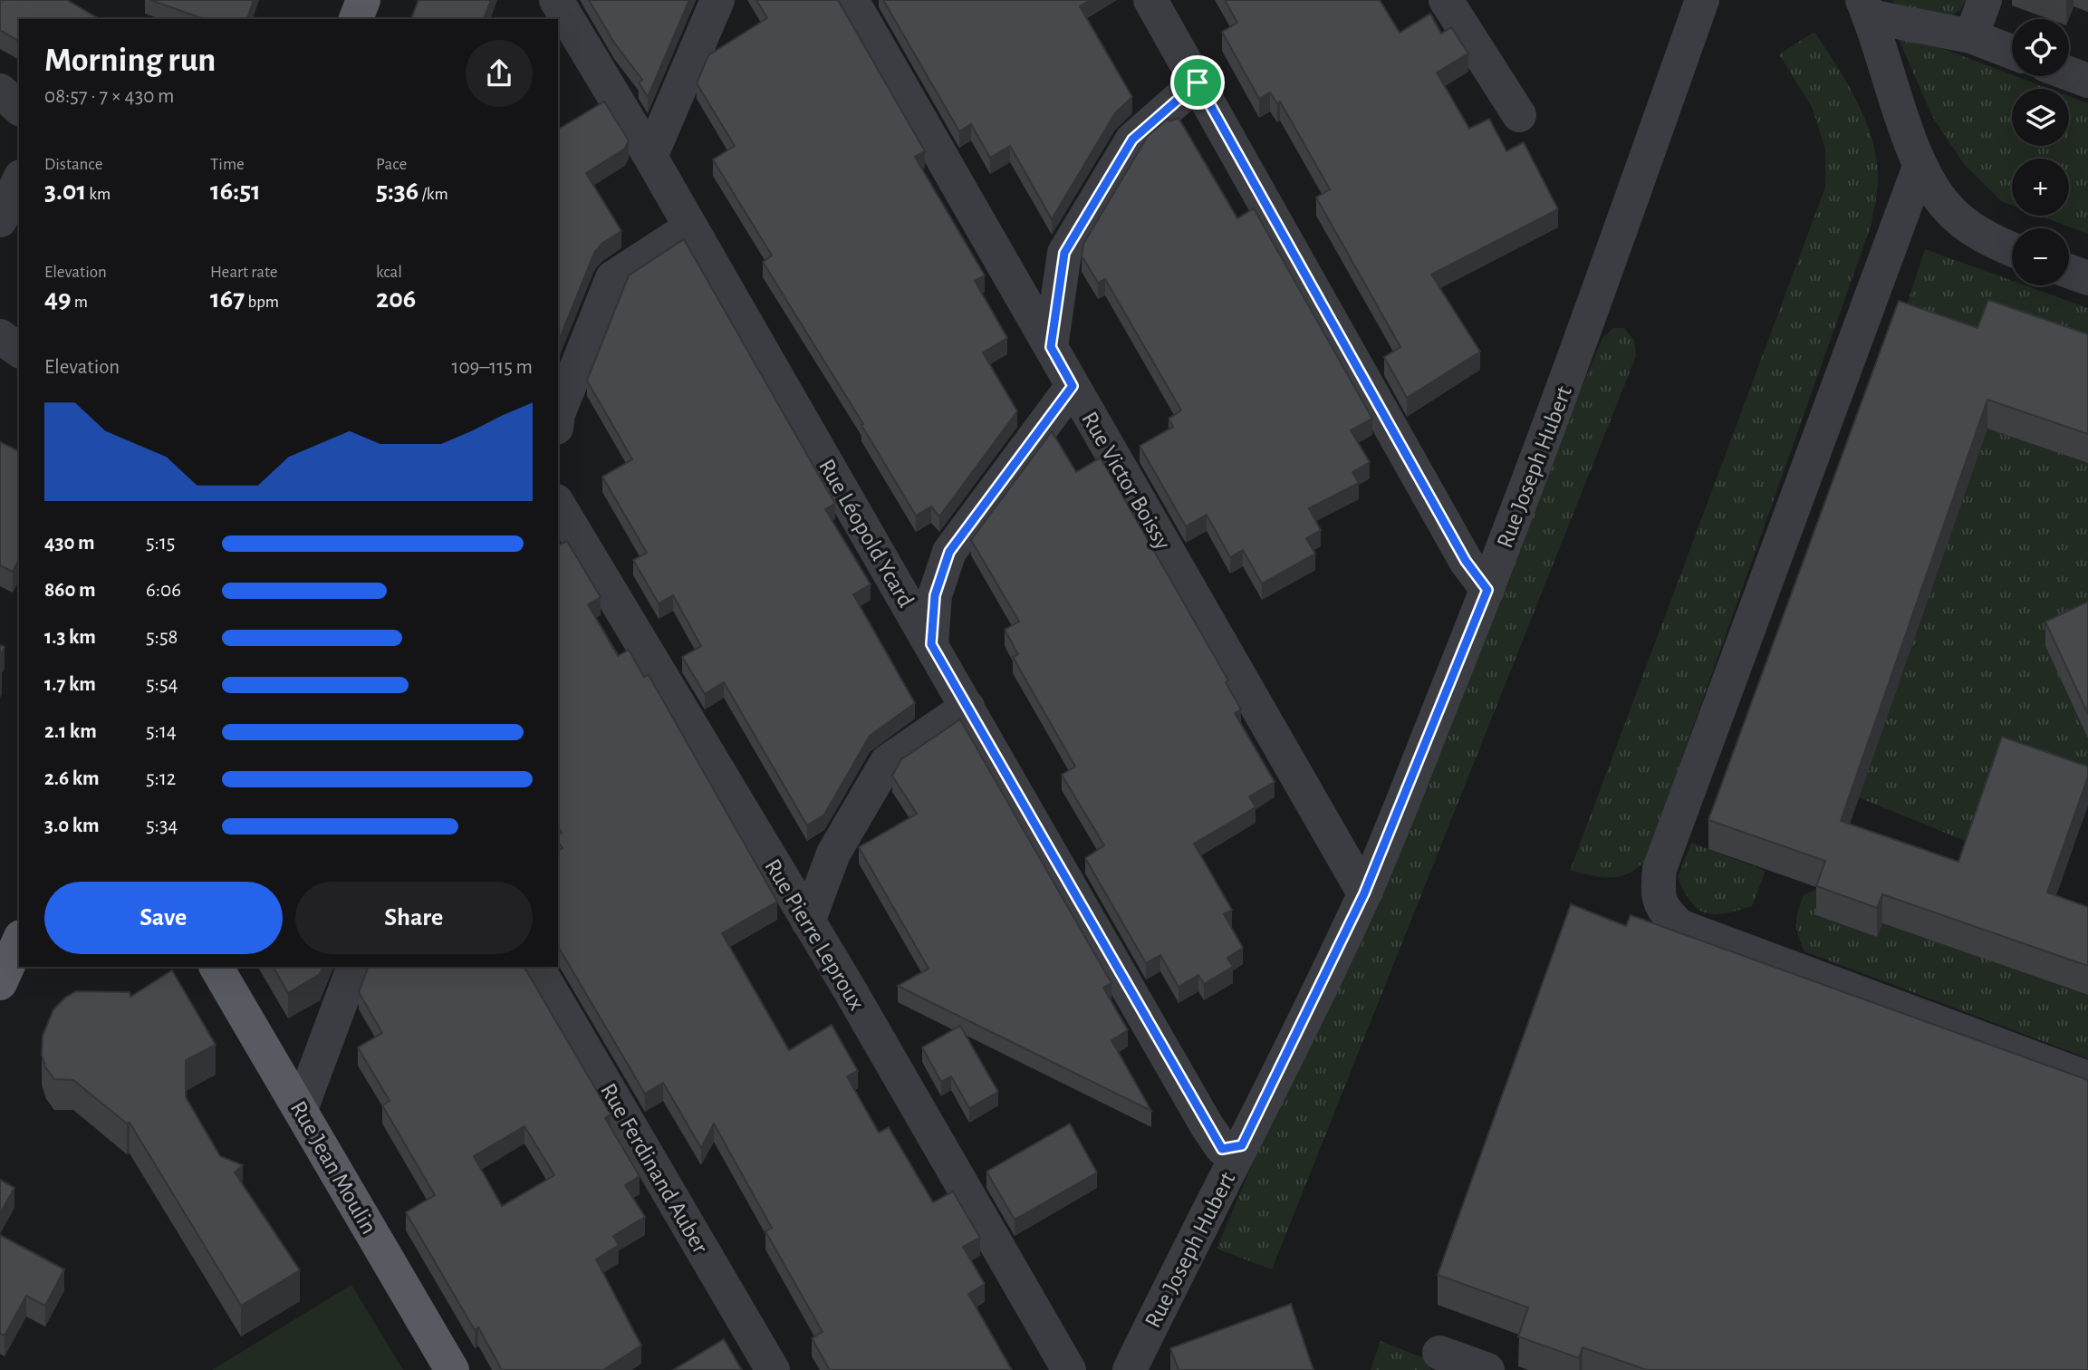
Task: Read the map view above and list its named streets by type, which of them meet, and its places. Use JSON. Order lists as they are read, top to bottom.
{
  "streets": {
    "main road": ["Rue Jean Moulin"],
    "street": [
      "Rue Joseph Hubert",
      "Rue Victor Boissy",
      "Rue Léopold Ycard",
      "Rue Pierre Leproux",
      "Rue Ferdinand Auber"
    ]
  },
  "crossings": [
    ["Rue Joseph Hubert", "Rue Victor Boissy"],
    ["Rue Joseph Hubert", "Rue Léopold Ycard"]
  ],
  "page": {
    "map_buttons": ["+", "−"],
    "heading": ["Morning run", "08:57 · 7 × 430 m"],
    "stats": [
      ["Distance", "3.01 km"],
      ["Time", "16:51"],
      ["Pace", "5:36 /km"],
      ["Elevation", "49 m"],
      ["Heart rate", "167 bpm"],
      ["kcal", "206"]
    ],
    "chart": ["Elevation", "109–115 m"],
    "list": [
      {
        "name": "430 m",
        "note": "5:15"
      },
      {
        "name": "860 m",
        "note": "6:06"
      },
      {
        "name": "1.3 km",
        "note": "5:58"
      },
      {
        "name": "1.7 km",
        "note": "5:54"
      },
      {
        "name": "2.1 km",
        "note": "5:14"
      },
      {
        "name": "2.6 km",
        "note": "5:12"
      },
      {
        "name": "3.0 km",
        "note": "5:34"
      }
    ],
    "buttons": ["Save", "Share"]
  }
}
